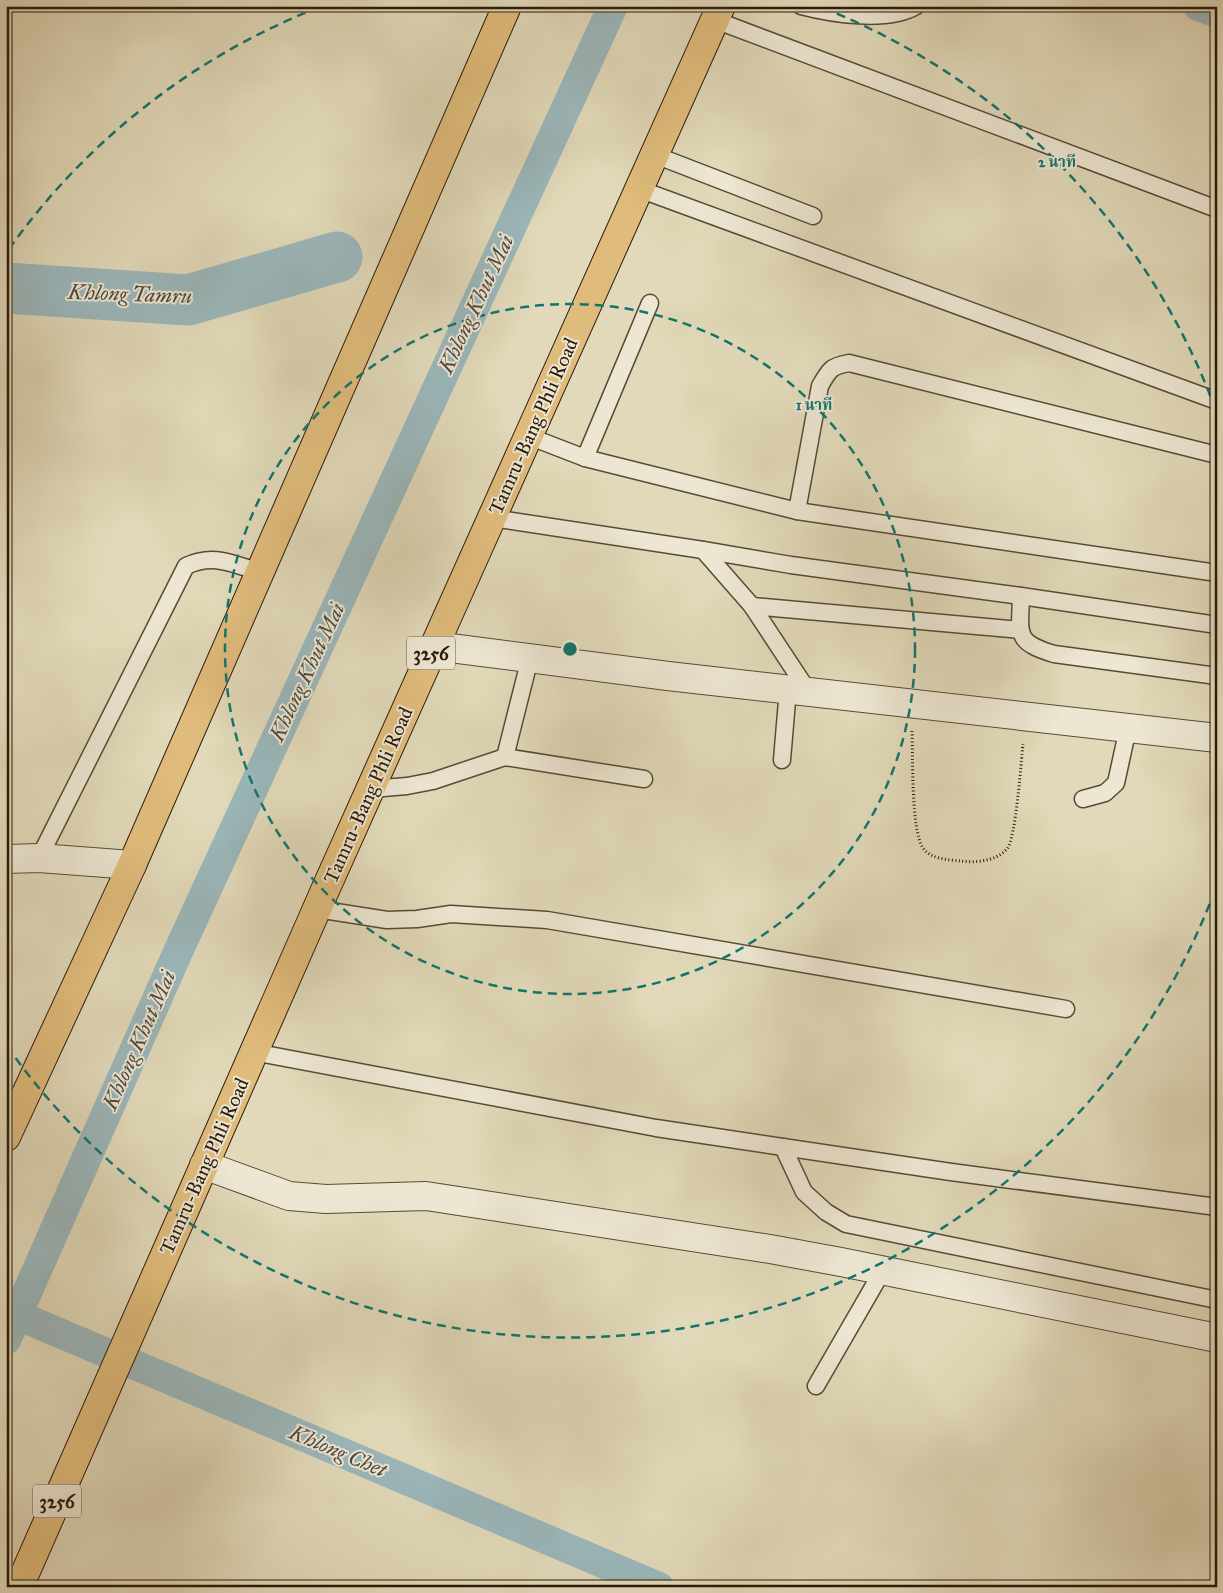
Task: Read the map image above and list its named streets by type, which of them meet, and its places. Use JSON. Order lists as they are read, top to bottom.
{
  "streets": {
    "main road": ["Tamru-Bang Phli Road", "3256"]
  },
  "water": ["Khlong Tamru", "Khlong Khut Mai", "Khlong Chet"],
  "rings": ["2 นาที", "1 นาที"]
}
